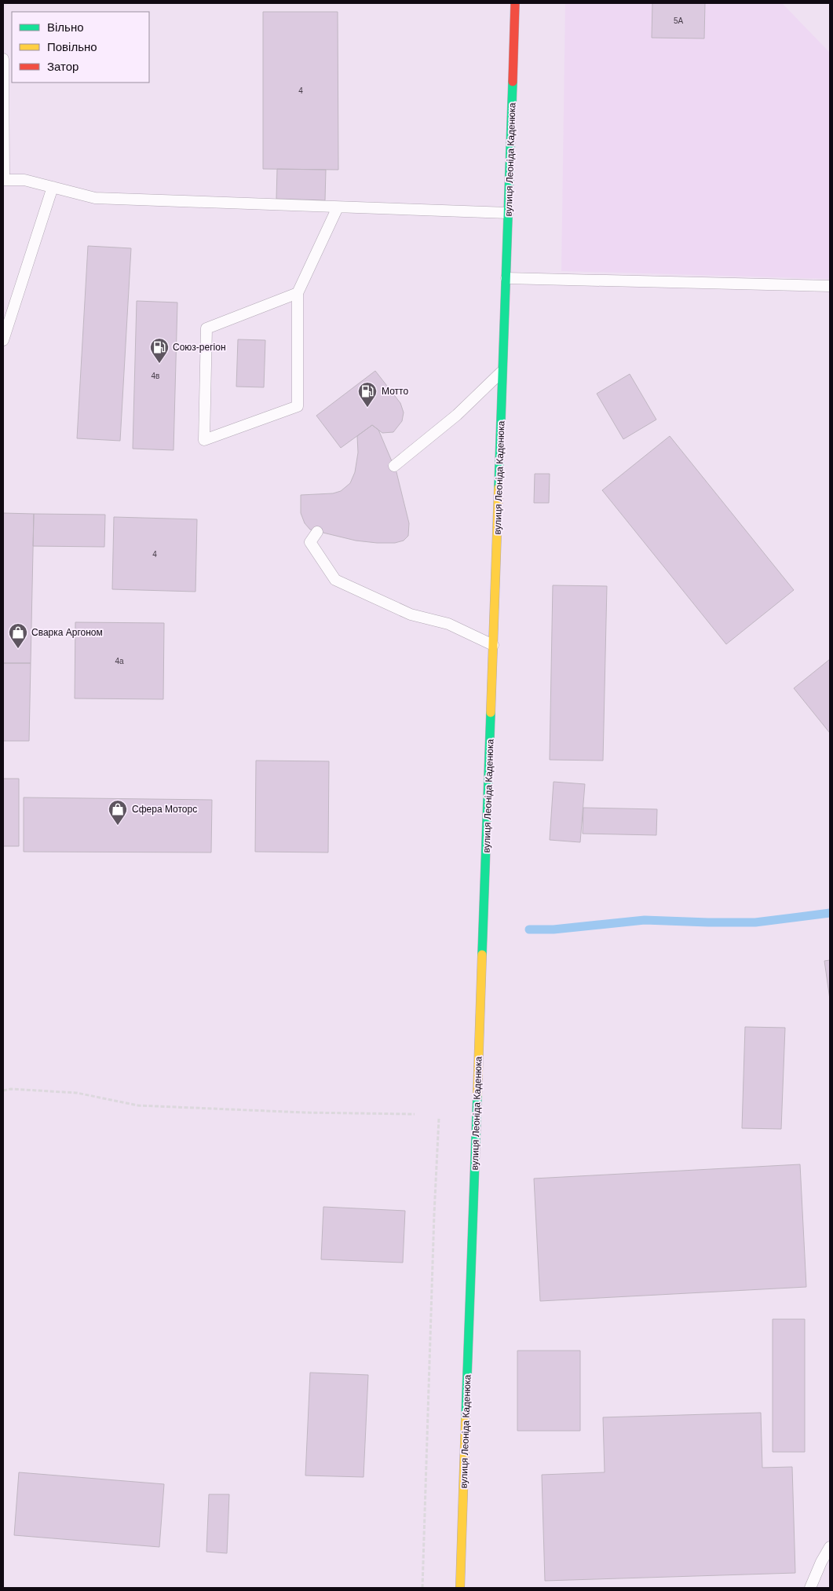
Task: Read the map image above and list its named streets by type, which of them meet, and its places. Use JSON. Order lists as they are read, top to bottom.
{
  "streets": {
    "street": ["вулиця Леоніда Каденюка"]
  },
  "places": {
    "fuel station": ["Союз-регіон", "Мотто"],
    "shop": ["Сварка Аргоном", "Сфера Моторс"]
  },
  "house_numbers": [
    "5А",
    "4",
    "4в",
    "4",
    "4а"
  ],
  "legend": ["Вільно", "Повільно", "Затор"]
}
